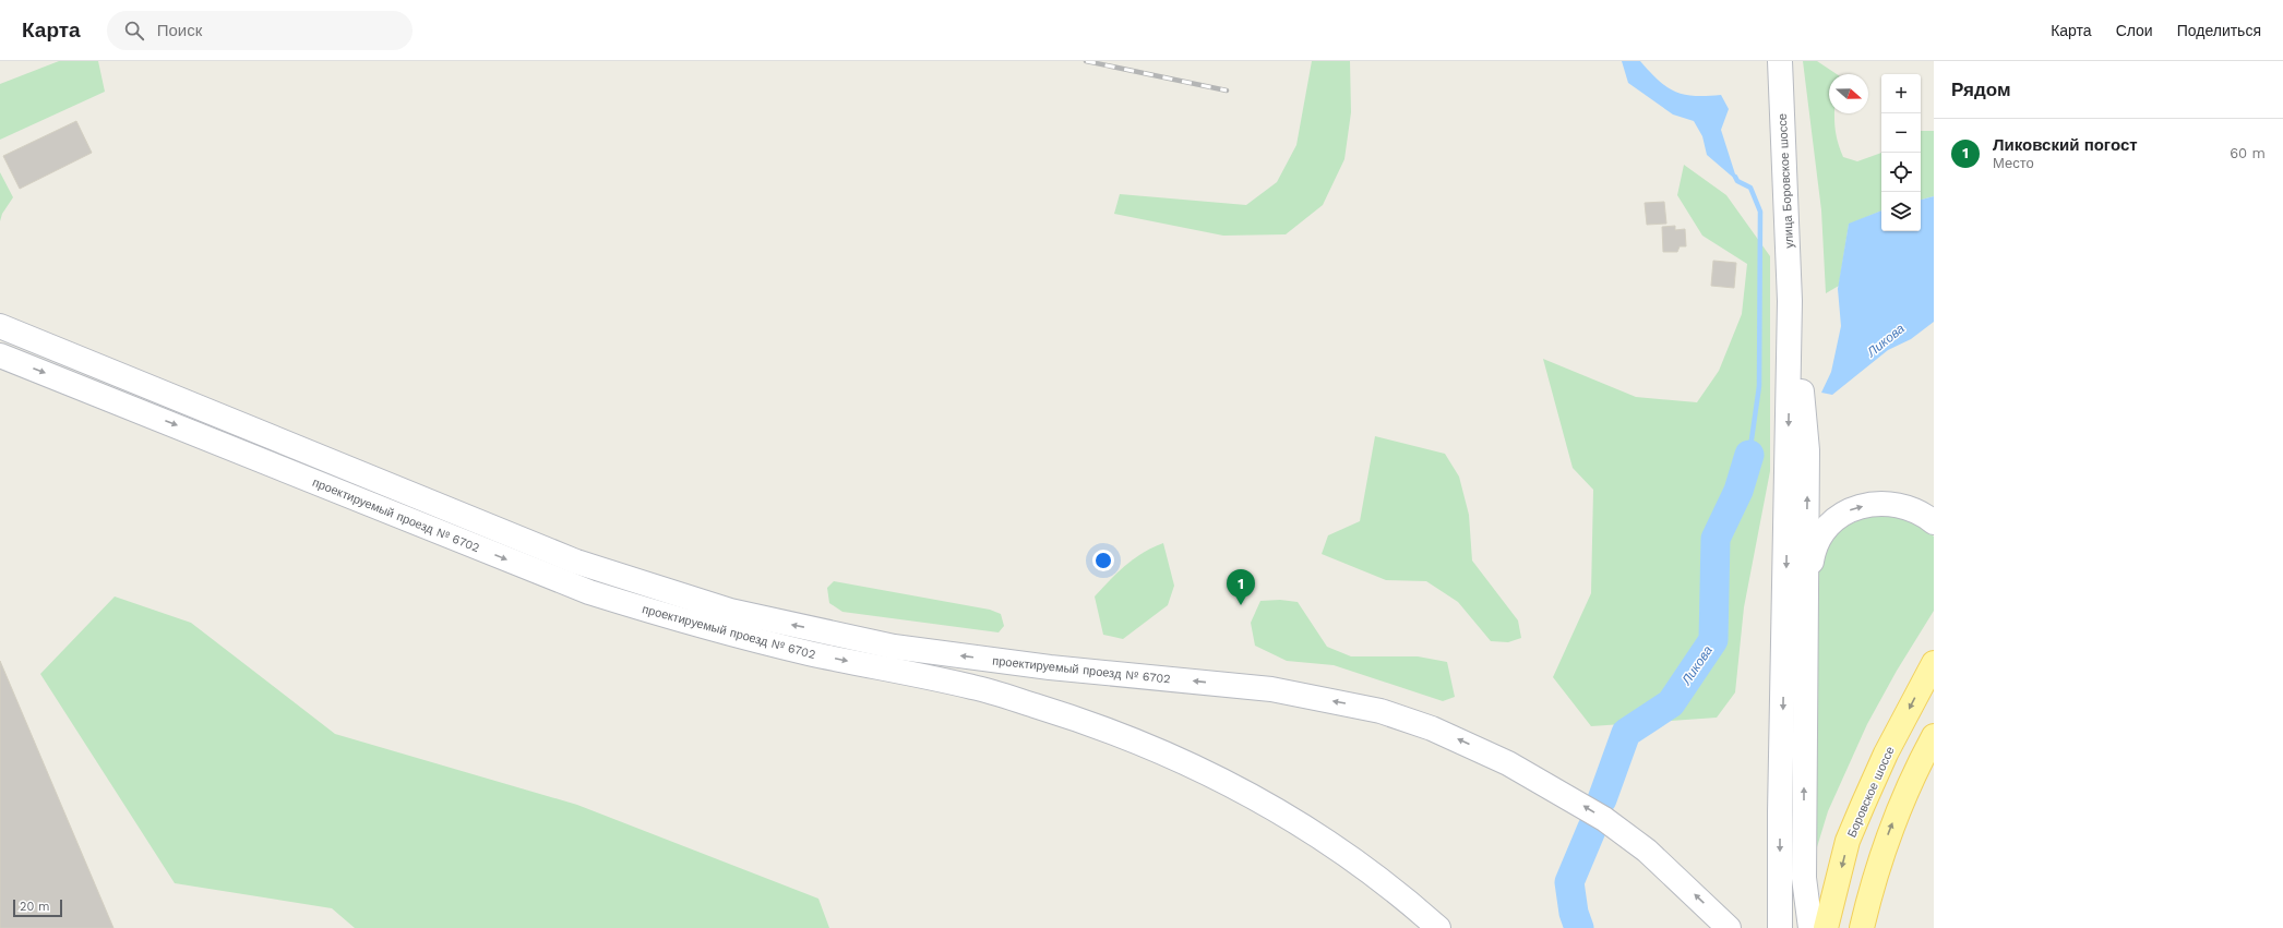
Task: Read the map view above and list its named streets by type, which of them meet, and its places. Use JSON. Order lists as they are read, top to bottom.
{
  "streets": {
    "main road": ["улица Боровское шоссе", "проектируемый проезд № 6702", "Боровское шоссе"]
  },
  "water": ["Ликова"],
  "scale_bar": "20 m",
  "north": "right",
  "page": {
    "header": "Карта",
    "search": "Поиск",
    "nav": ["Карта", "Слои", "Поделиться"],
    "heading": "Рядом",
    "map_buttons": ["+", "−"],
    "list": [
      {
        "mark": "1",
        "name": "Ликовский погост",
        "note": "Место",
        "value": "60 m"
      }
    ],
    "pins": "1",
    "scale": "20 m"
  }
}
